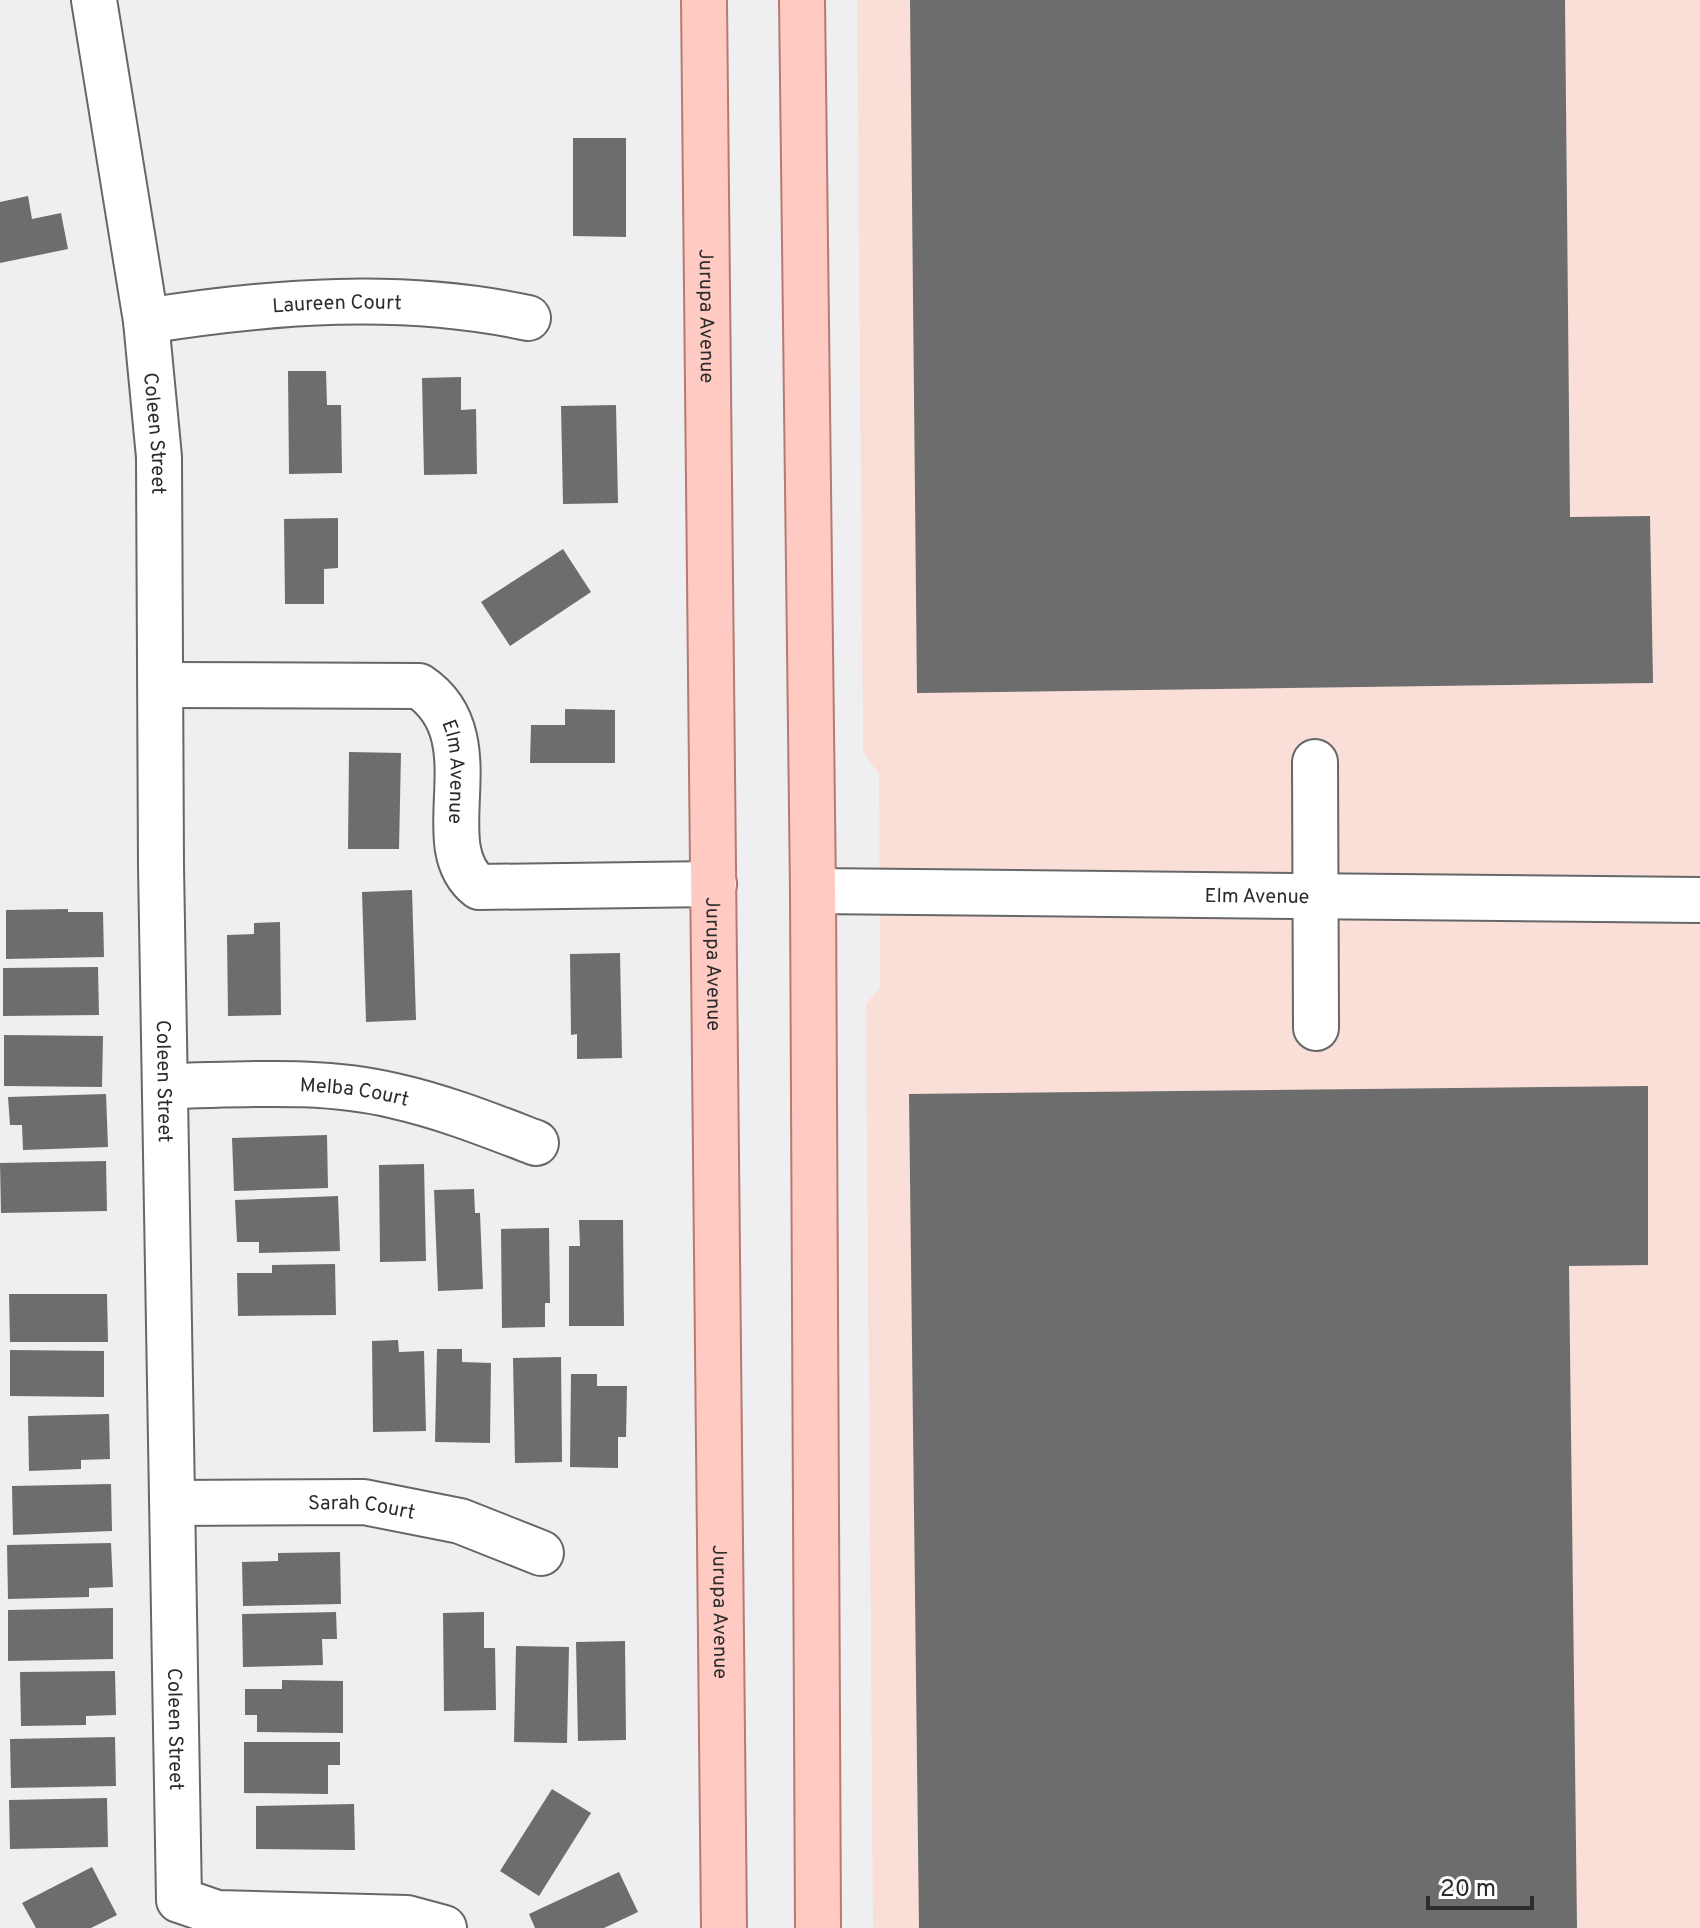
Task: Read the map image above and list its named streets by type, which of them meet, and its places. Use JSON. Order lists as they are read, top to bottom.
{
  "streets": {
    "main road": ["Jurupa Avenue"],
    "street": [
      "Laureen Court",
      "Coleen Street",
      "Elm Avenue",
      "Melba Court",
      "Sarah Court"
    ]
  },
  "crossings": [
    ["Laureen Court", "Coleen Street"],
    ["Jurupa Avenue", "Elm Avenue"],
    ["Coleen Street", "Elm Avenue"],
    ["Coleen Street", "Melba Court"],
    ["Coleen Street", "Sarah Court"]
  ],
  "scale_bar": "20 m"
}
